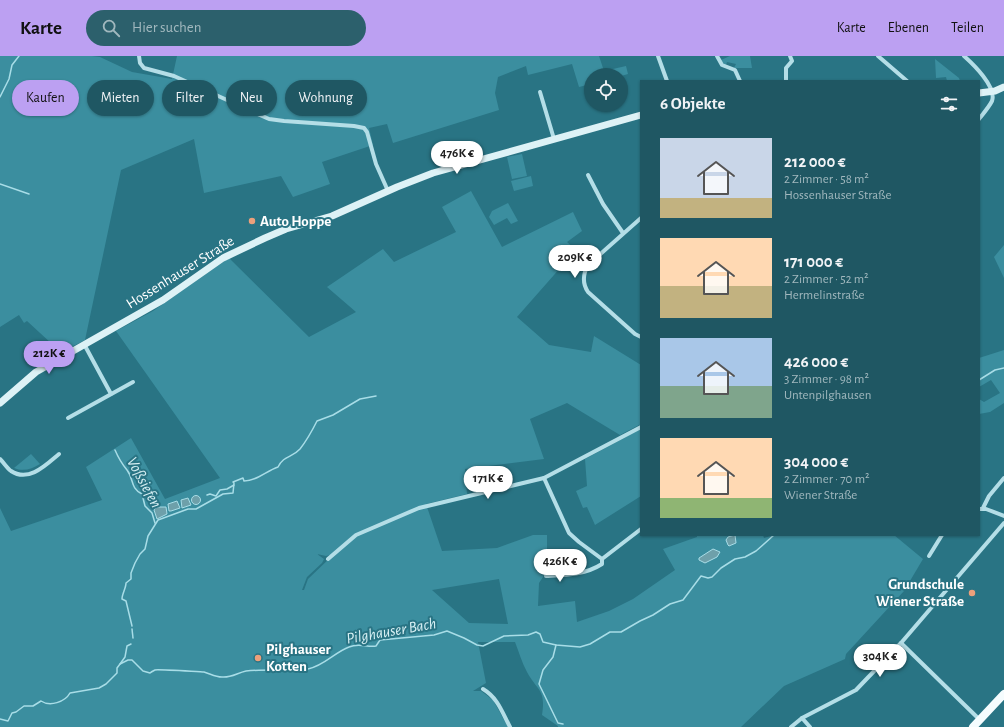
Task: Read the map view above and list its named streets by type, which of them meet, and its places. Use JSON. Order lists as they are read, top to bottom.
{
  "streets": {
    "street": ["Hossenhauser Straße"]
  },
  "water": ["Voßsiefen", "Pilghauser Bach"],
  "places": ["Auto Hoppe", "Grundschule Wiener Straße", "Pilghauser Kotten"],
  "page": {
    "header": "Karte",
    "search": "Hier suchen",
    "nav": ["Karte", "Ebenen", "Teilen"],
    "chip": [
      "Kaufen",
      "Mieten",
      "Filter",
      "Neu",
      "Wohnung"
    ],
    "heading": "6 Objekte",
    "list": [
      {
        "name": "212 000 €",
        "note": "2 Zimmer · 58 m² · Hossenhauser Straße"
      },
      {
        "name": "171 000 €",
        "note": "2 Zimmer · 52 m² · Hermelinstraße"
      },
      {
        "name": "426 000 €",
        "note": "3 Zimmer · 98 m² · Untenpilghausen"
      },
      {
        "name": "304 000 €",
        "note": "2 Zimmer · 70 m² · Wiener Straße"
      }
    ],
    "price": [
      "476K €",
      "209K €",
      "212K €",
      "171K €",
      "426K €",
      "304K €"
    ]
  }
}
